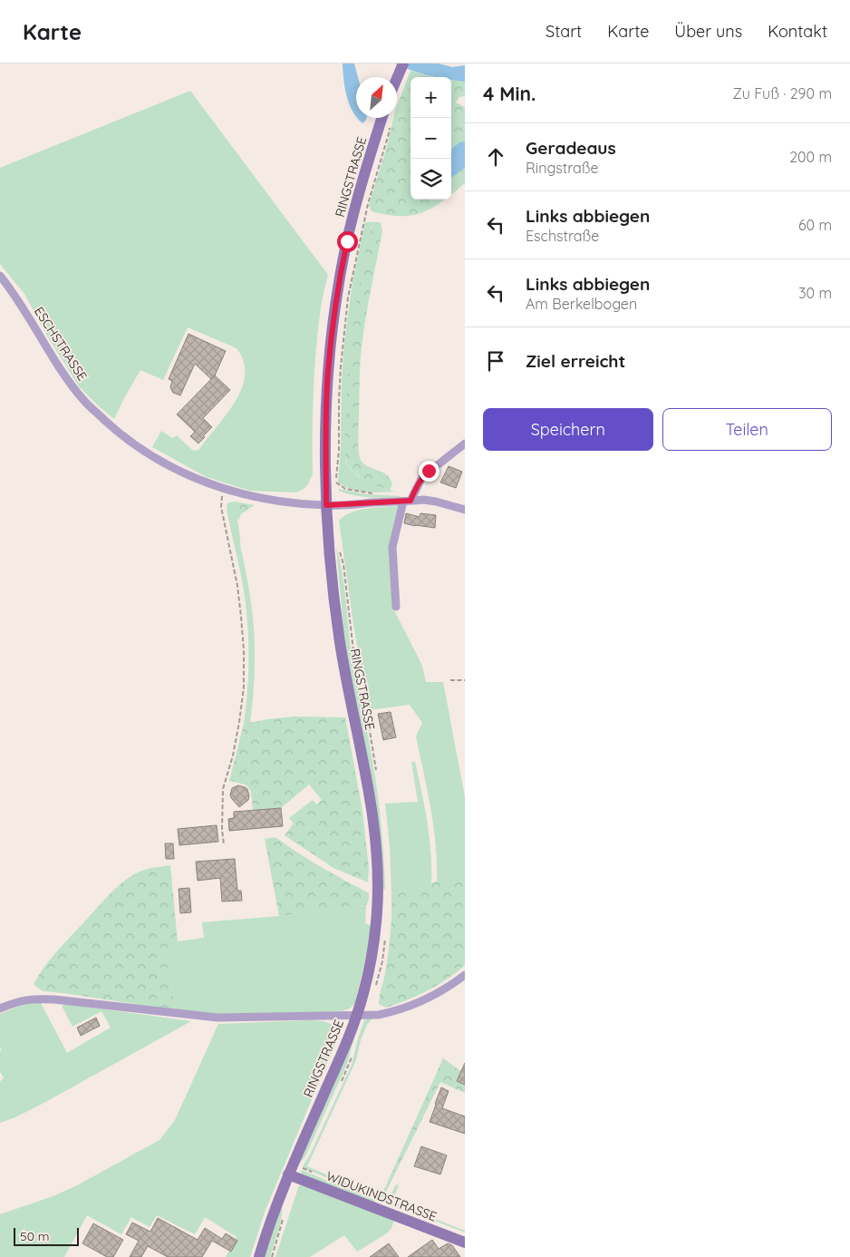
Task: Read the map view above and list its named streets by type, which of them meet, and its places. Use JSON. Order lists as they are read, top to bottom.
{
  "streets": {
    "main road": ["RINGSTRASSE", "WIDUKINDSTRASSE"],
    "street": ["ESCHSTRASSE"]
  },
  "crossings": [
    ["RINGSTRASSE", "ESCHSTRASSE"],
    ["RINGSTRASSE", "WIDUKINDSTRASSE"]
  ],
  "scale_bar": "50 m",
  "north": "top right",
  "page": {
    "header": "Karte",
    "nav": [
      "Start",
      "Karte",
      "Über uns",
      "Kontakt"
    ],
    "heading": ["4 Min.", "Zu Fuß · 290 m"],
    "map_buttons": ["+", "−"],
    "list": [
      ["Geradeaus", "Ringstraße", "200 m"],
      ["Links abbiegen", "Eschstraße", "60 m"],
      ["Links abbiegen", "Am Berkelbogen", "30 m"],
      "Ziel erreicht"
    ],
    "buttons": ["Speichern", "Teilen"],
    "scale": "50 m"
  }
}
